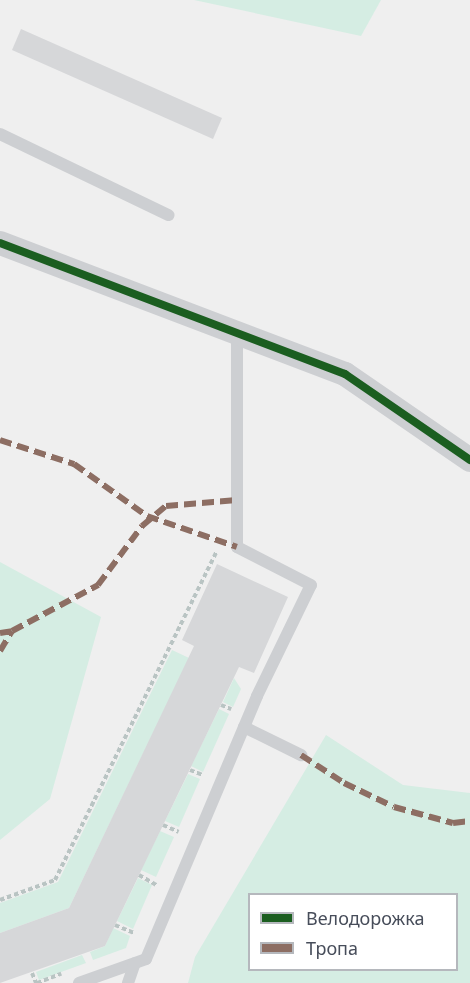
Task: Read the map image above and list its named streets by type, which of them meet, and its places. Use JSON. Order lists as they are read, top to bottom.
{
  "legend": ["Велодорожка", "Тропа"]
}
